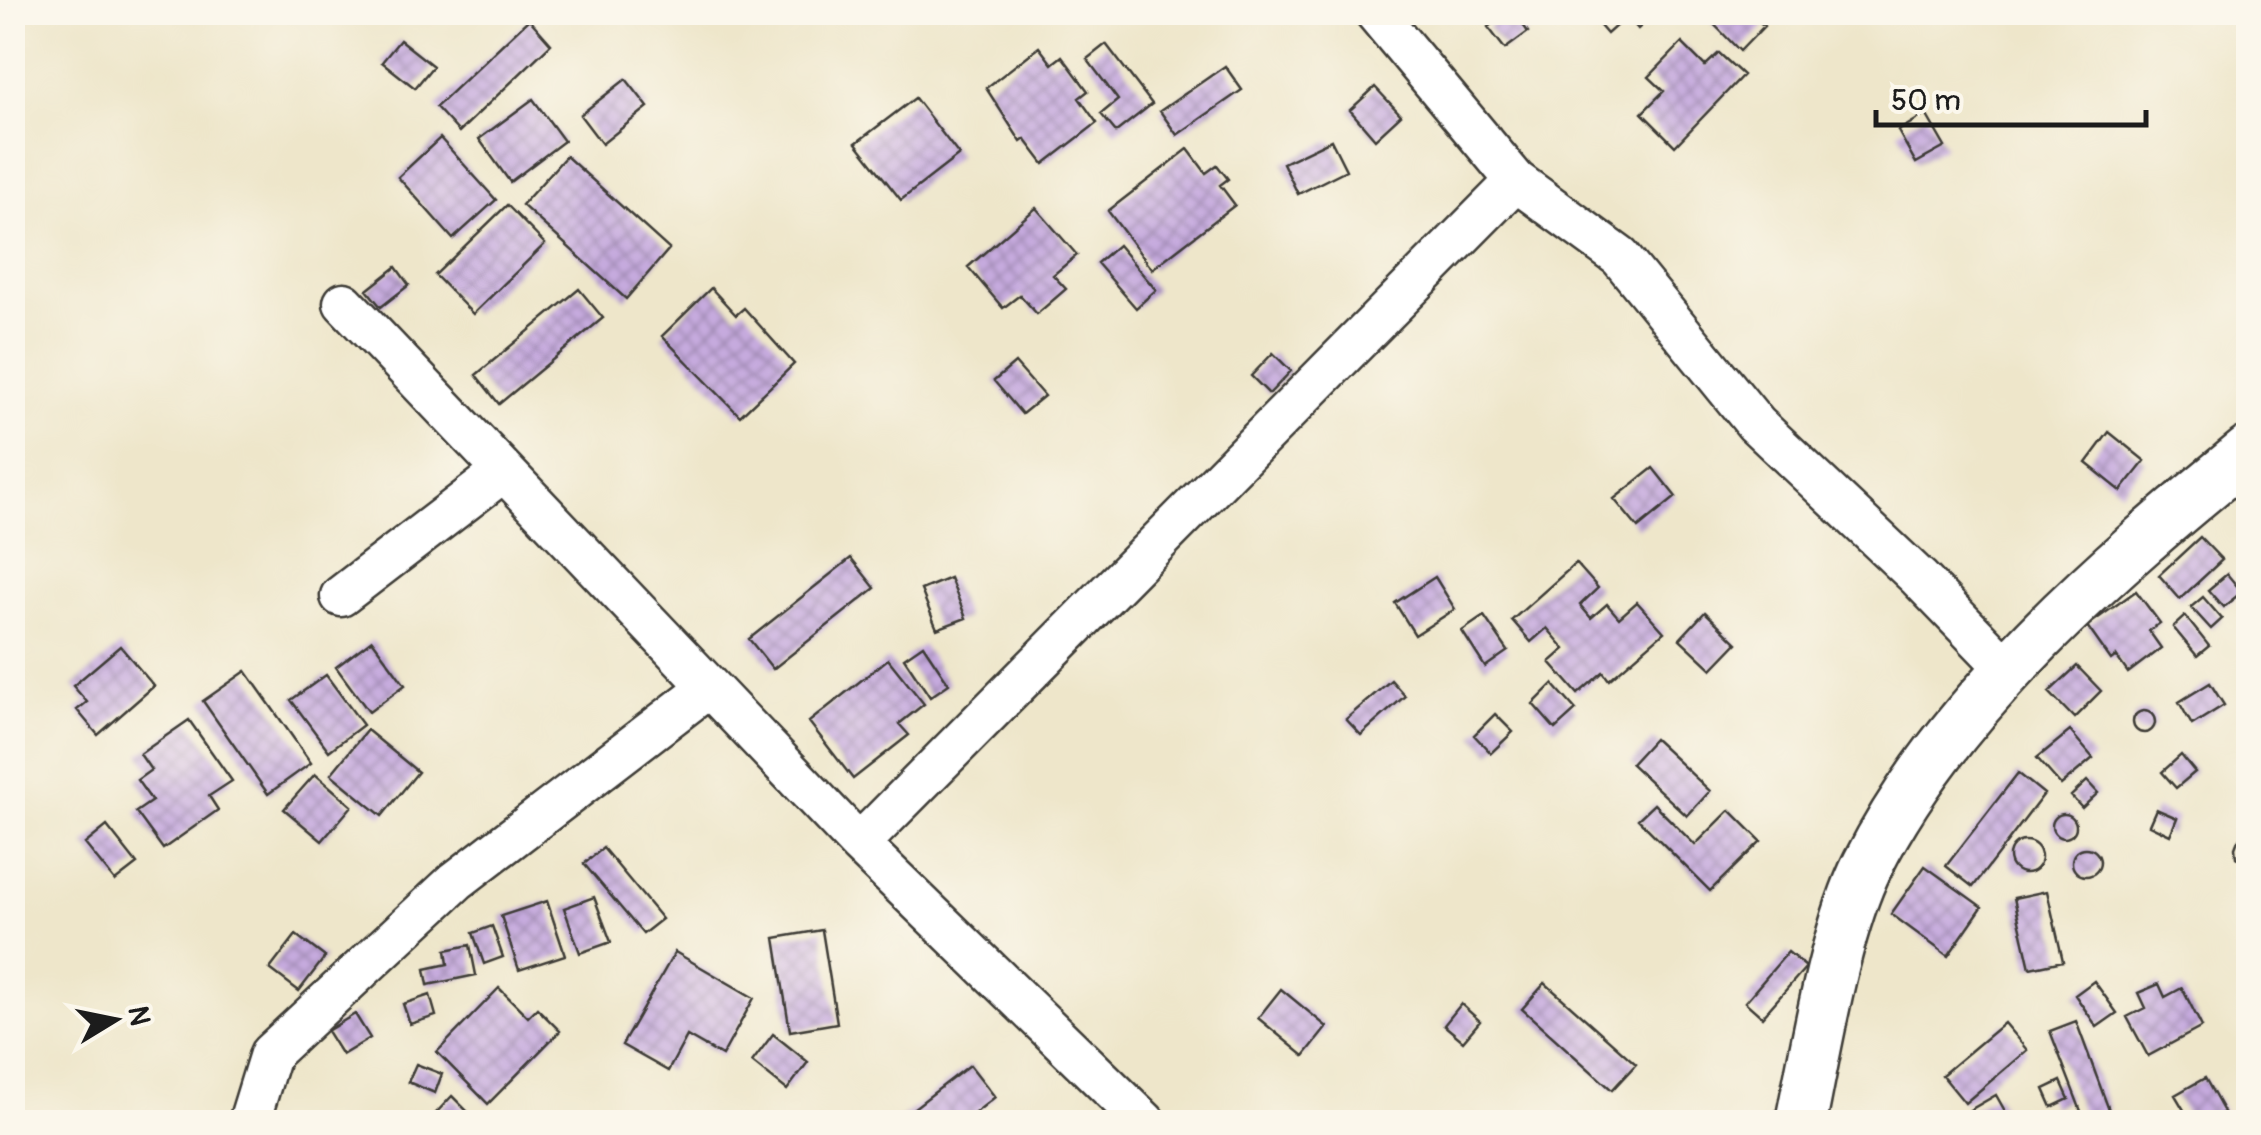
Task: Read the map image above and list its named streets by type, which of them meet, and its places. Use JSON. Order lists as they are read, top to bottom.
{
  "scale_bar": "50 m",
  "north": "right"
}
